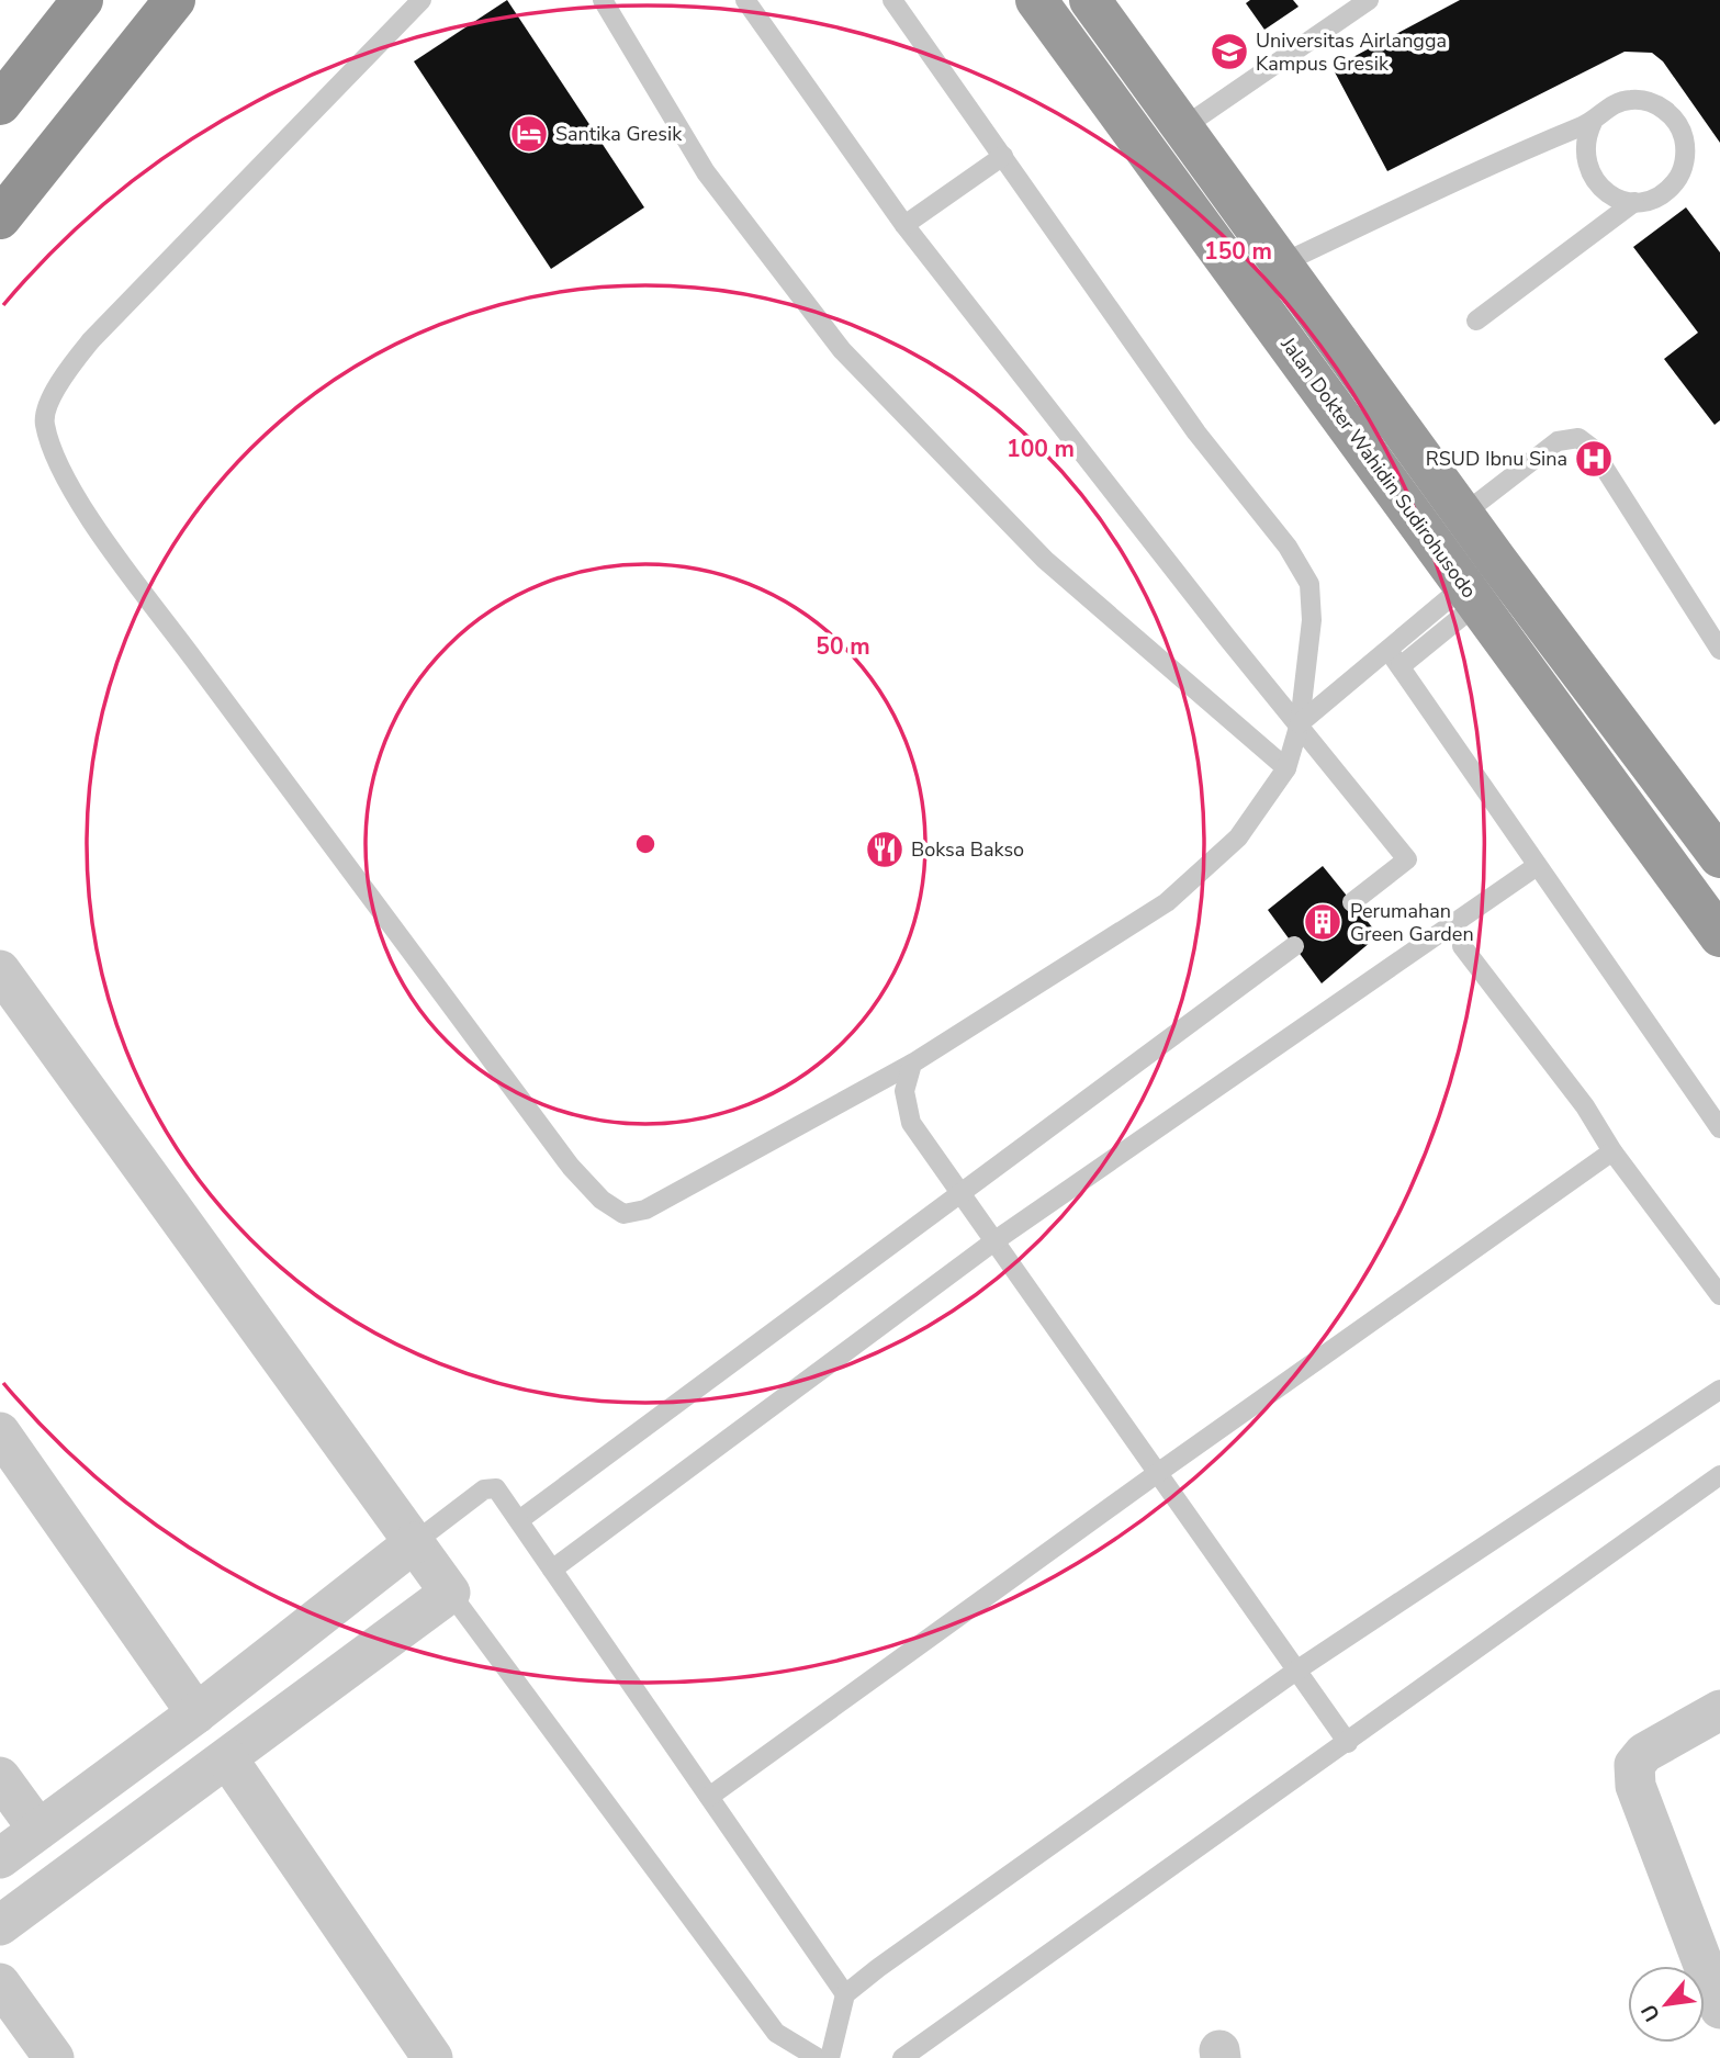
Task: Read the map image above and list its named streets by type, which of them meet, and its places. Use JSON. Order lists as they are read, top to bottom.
{
  "streets": {
    "highway": ["Jalan Dokter Wahidin Sudirohusodo"]
  },
  "places": {
    "school or university": ["Universitas Airlangga Kampus Gresik"],
    "hotel": ["Santika Gresik"],
    "hospital": ["RSUD Ibnu Sina"],
    "restaurant": ["Boksa Bakso"],
    "building": ["Perumahan Green Garden"]
  },
  "north": "bottom left",
  "rings": ["150 m", "100 m", "50 m"]
}
